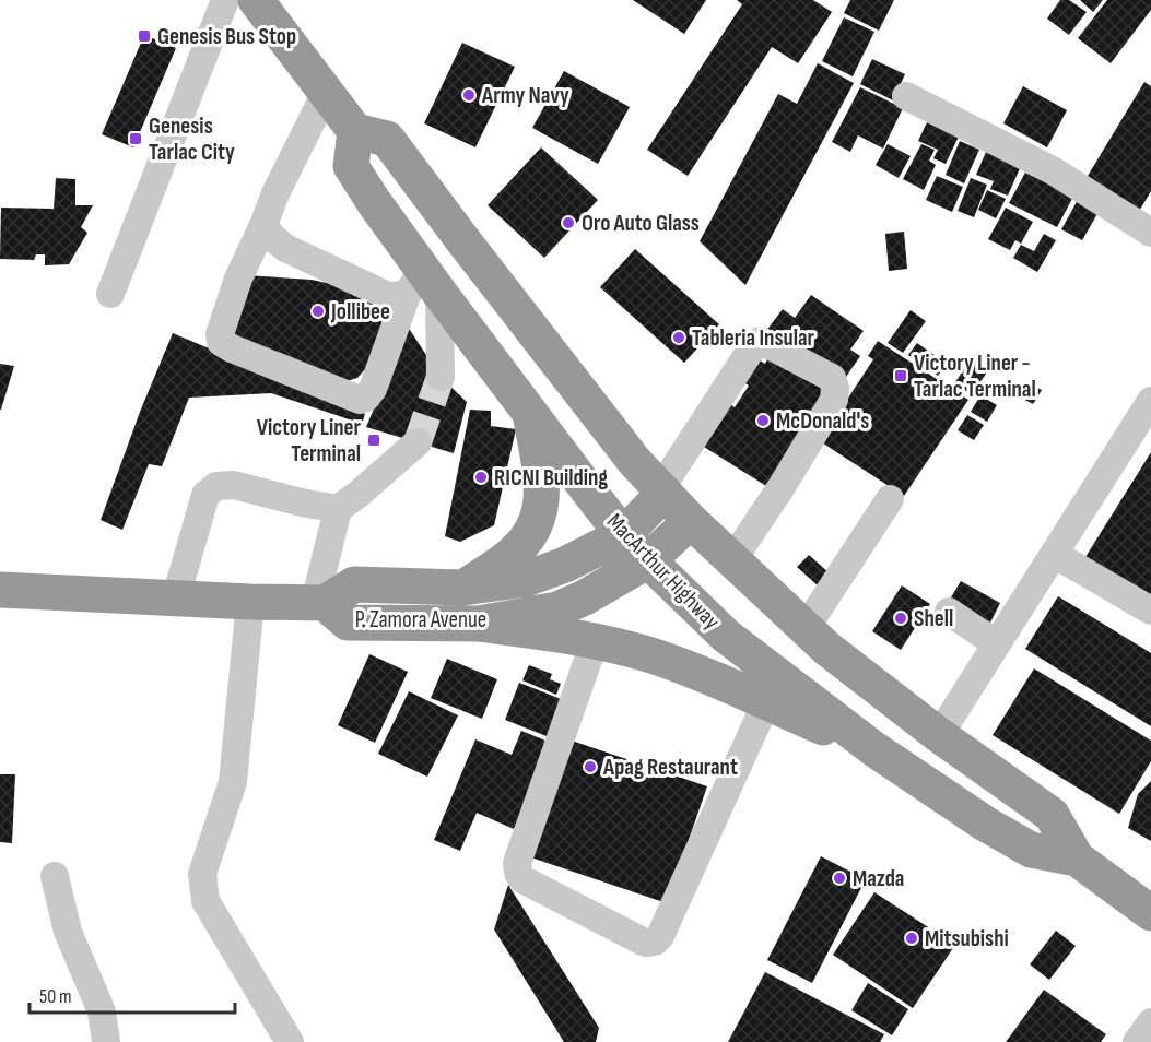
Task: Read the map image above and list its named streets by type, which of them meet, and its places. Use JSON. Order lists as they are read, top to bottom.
{
  "streets": {
    "highway": ["MacArthur Highway", "P. Zamora Avenue"]
  },
  "crossings": [
    ["MacArthur Highway", "P. Zamora Avenue"]
  ],
  "places": {
    "transit": [
      "Genesis Bus Stop",
      "Genesis Tarlac City",
      "Victory Liner - Tarlac Terminal",
      "Victory Liner Terminal"
    ],
    "other": [
      "Army Navy",
      "Oro Auto Glass",
      "Jollibee",
      "Tableria Insular",
      "McDonald's",
      "RICNI Building",
      "Shell",
      "Apag Restaurant",
      "Mazda",
      "Mitsubishi"
    ]
  },
  "scale_bar": "50 m"
}
